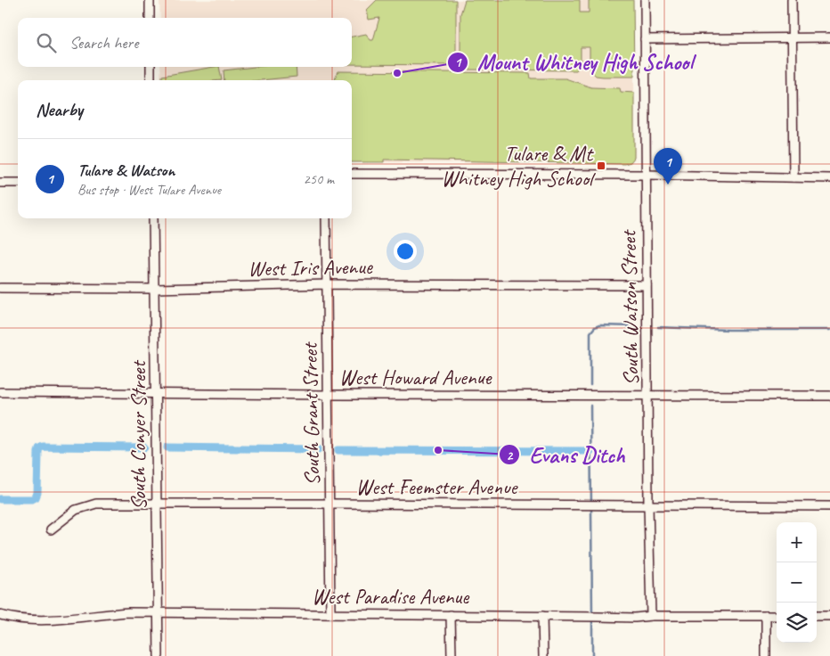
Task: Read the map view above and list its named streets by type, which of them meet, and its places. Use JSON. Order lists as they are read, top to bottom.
{
  "streets": {
    "street": [
      "West Iris Avenue",
      "South Watson Street",
      "West Howard Avenue",
      "South Grant Street",
      "South Conyer Street",
      "West Feemster Avenue",
      "West Paradise Avenue"
    ]
  },
  "crossings": [
    ["West Iris Avenue", "South Watson Street"],
    ["West Iris Avenue", "South Grant Street"],
    ["West Iris Avenue", "South Conyer Street"],
    ["South Watson Street", "West Howard Avenue"],
    ["South Watson Street", "West Feemster Avenue"],
    ["South Watson Street", "West Paradise Avenue"],
    ["West Howard Avenue", "South Grant Street"],
    ["West Howard Avenue", "South Conyer Street"],
    ["South Grant Street", "West Feemster Avenue"],
    ["South Grant Street", "West Paradise Avenue"],
    ["South Conyer Street", "West Feemster Avenue"],
    ["South Conyer Street", "West Paradise Avenue"]
  ],
  "places": {
    "other": ["Mount Whitney High School", "Evans Ditch"],
    "transit": ["Tulare & Mt Whitney High School"]
  },
  "page": {
    "search": "Search here",
    "heading": "Nearby",
    "list": [
      {
        "mark": "1",
        "name": "Tulare & Watson",
        "note": "Bus stop · West Tulare Avenue",
        "value": "250 m"
      }
    ],
    "pins": "1",
    "map_buttons": ["+", "−"]
  }
}
